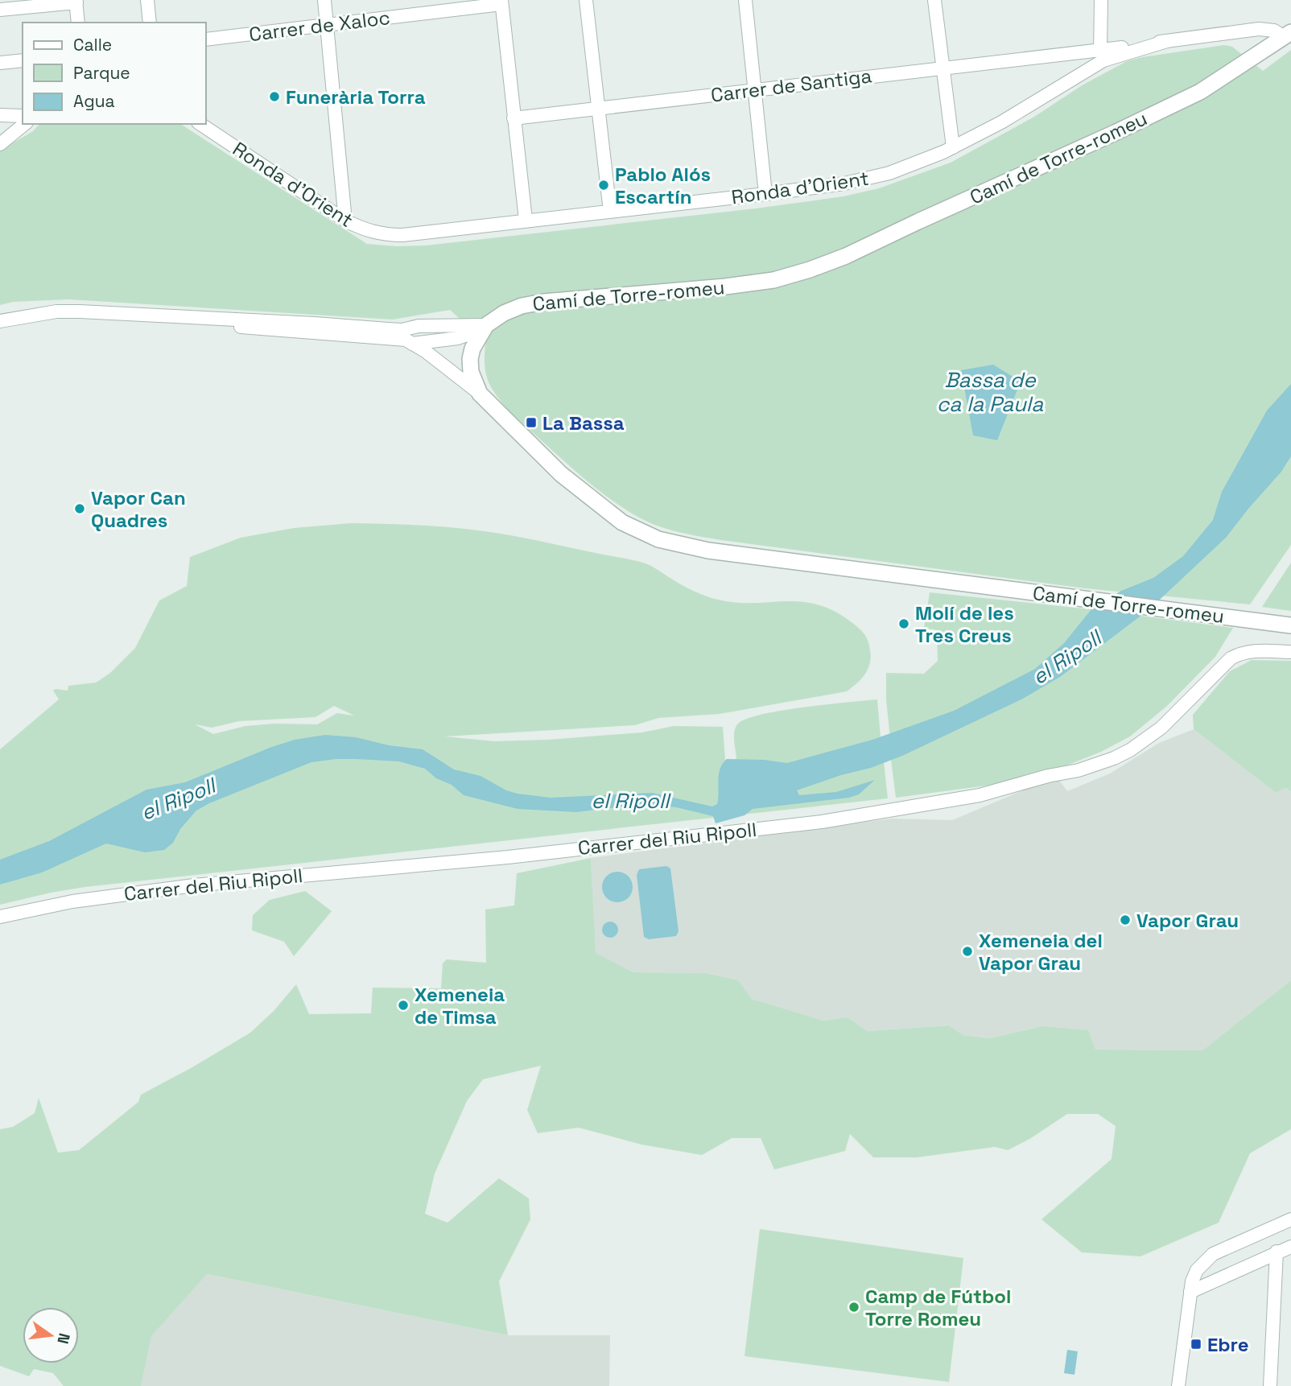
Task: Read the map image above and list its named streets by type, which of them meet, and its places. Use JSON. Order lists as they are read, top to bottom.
{
  "streets": {
    "street": [
      "Carrer de Xaloc",
      "Carrer de Santiga",
      "Camí de Torre-romeu",
      "Ronda d'Orient",
      "Carrer del Riu Ripoll"
    ]
  },
  "crossings": [
    ["Carrer de Santiga", "Camí de Torre-romeu"],
    ["Carrer de Santiga", "Ronda d'Orient"]
  ],
  "water": ["Bassa de ca la Paula", "el Ripoll"],
  "places": {
    "other": [
      "Funerària Torra",
      "Pablo Alós Escartín",
      "Vapor Can Quadres",
      "Molí de les Tres Creus",
      "Vapor Grau",
      "Xemeneia del Vapor Grau",
      "Xemeneia de Timsa",
      "Camp de Fútbol Torre Romeu"
    ],
    "transit": ["La Bassa", "Ebre"]
  },
  "legend": ["Calle", "Parque", "Agua"],
  "north": "right"
}
